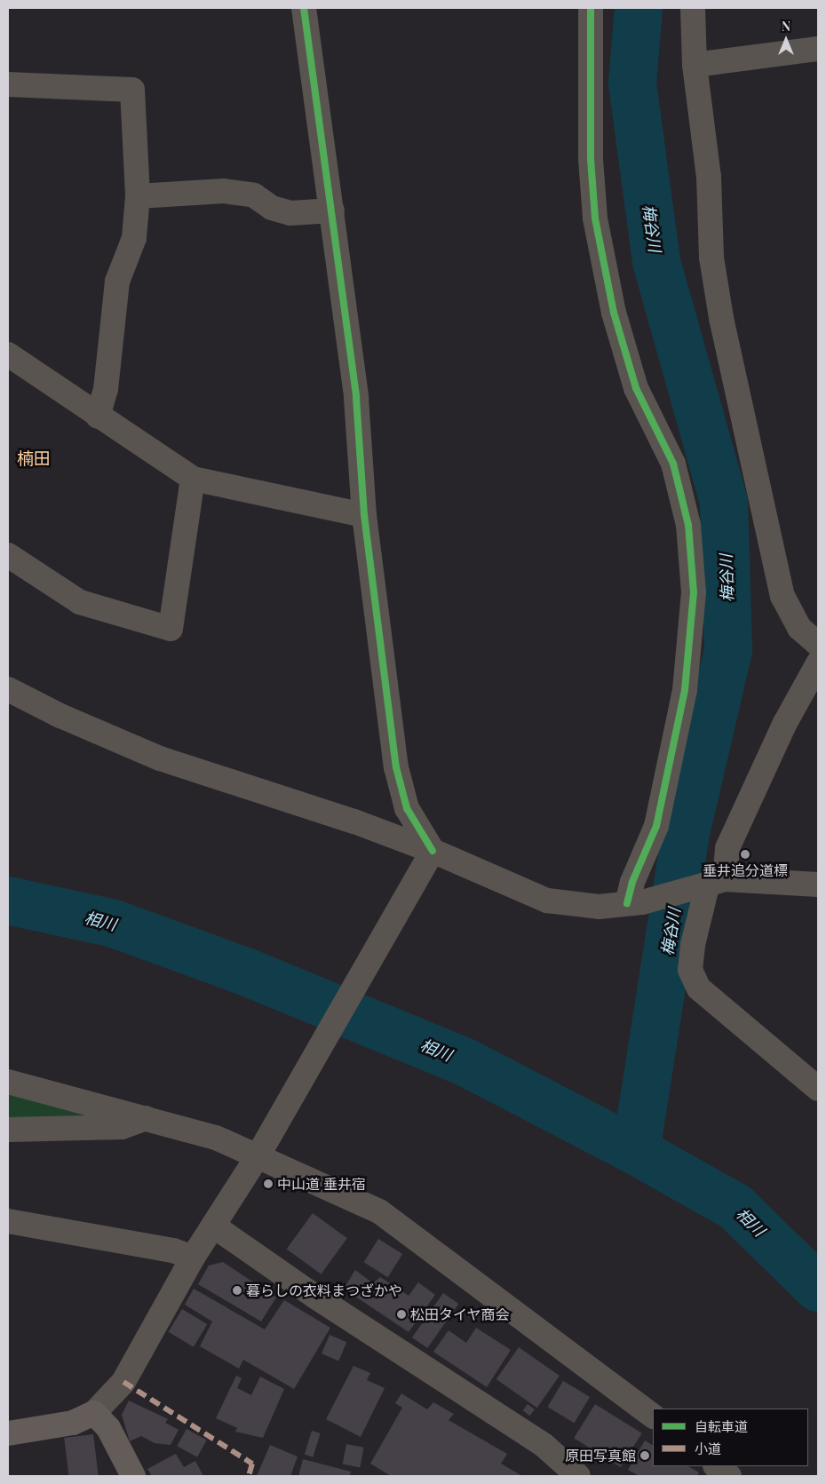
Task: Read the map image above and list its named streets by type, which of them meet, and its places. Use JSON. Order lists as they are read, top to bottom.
{
  "districts": ["楠田"],
  "water": ["梅谷川", "相川"],
  "places": [
    "垂井追分道標",
    "中山道 垂井宿",
    "暮らしの衣料まつざかや",
    "松田タイヤ商会",
    "原田写真館"
  ],
  "legend": ["自転車道", "小道"],
  "north": "top"
}
